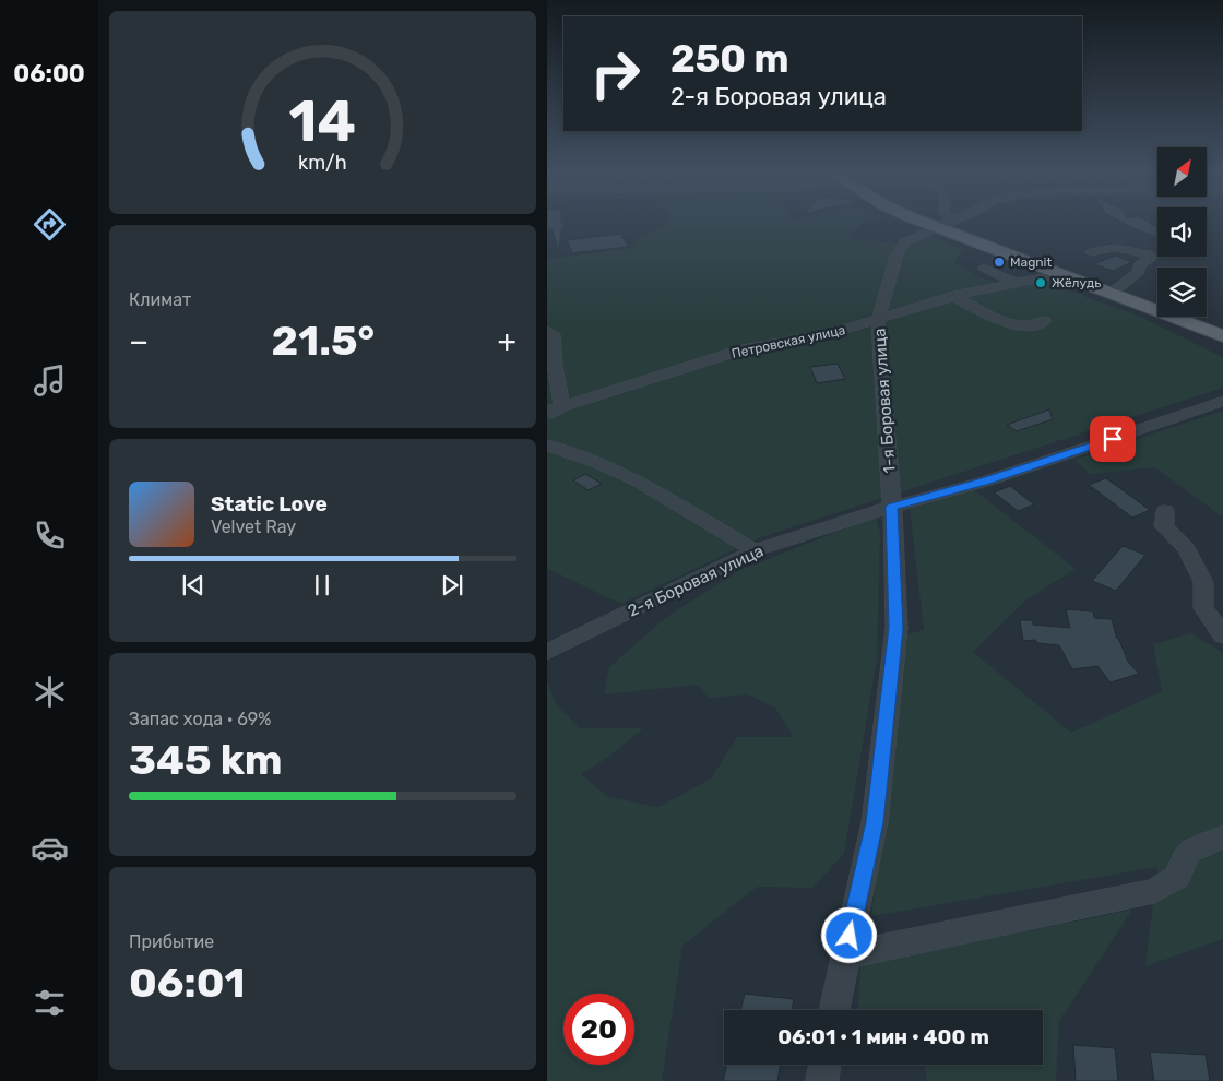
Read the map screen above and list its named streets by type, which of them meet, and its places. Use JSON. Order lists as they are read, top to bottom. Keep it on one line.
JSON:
{"streets":{"street":["Петровская улица","1-я Боровая улица","2-я Боровая улица"]},"crossings":[["Петровская улица","1-я Боровая улица"],["1-я Боровая улица","2-я Боровая улица"]],"places":["Magnit","Жёлудь"],"north":"top right","page":{"tabs":"06:00","turn":["250 m","2-я Боровая улица"],"tile":["Климат",["Запас хода · 69%","345 km"],["Прибытие","06:01"]],"heat":["−","21.5°","+"],"song":["Static Love","Velvet Ray"],"limit":"20","trip":"06:01 · 1 мин · 400 m","gauge":["14","km/h"]}}
